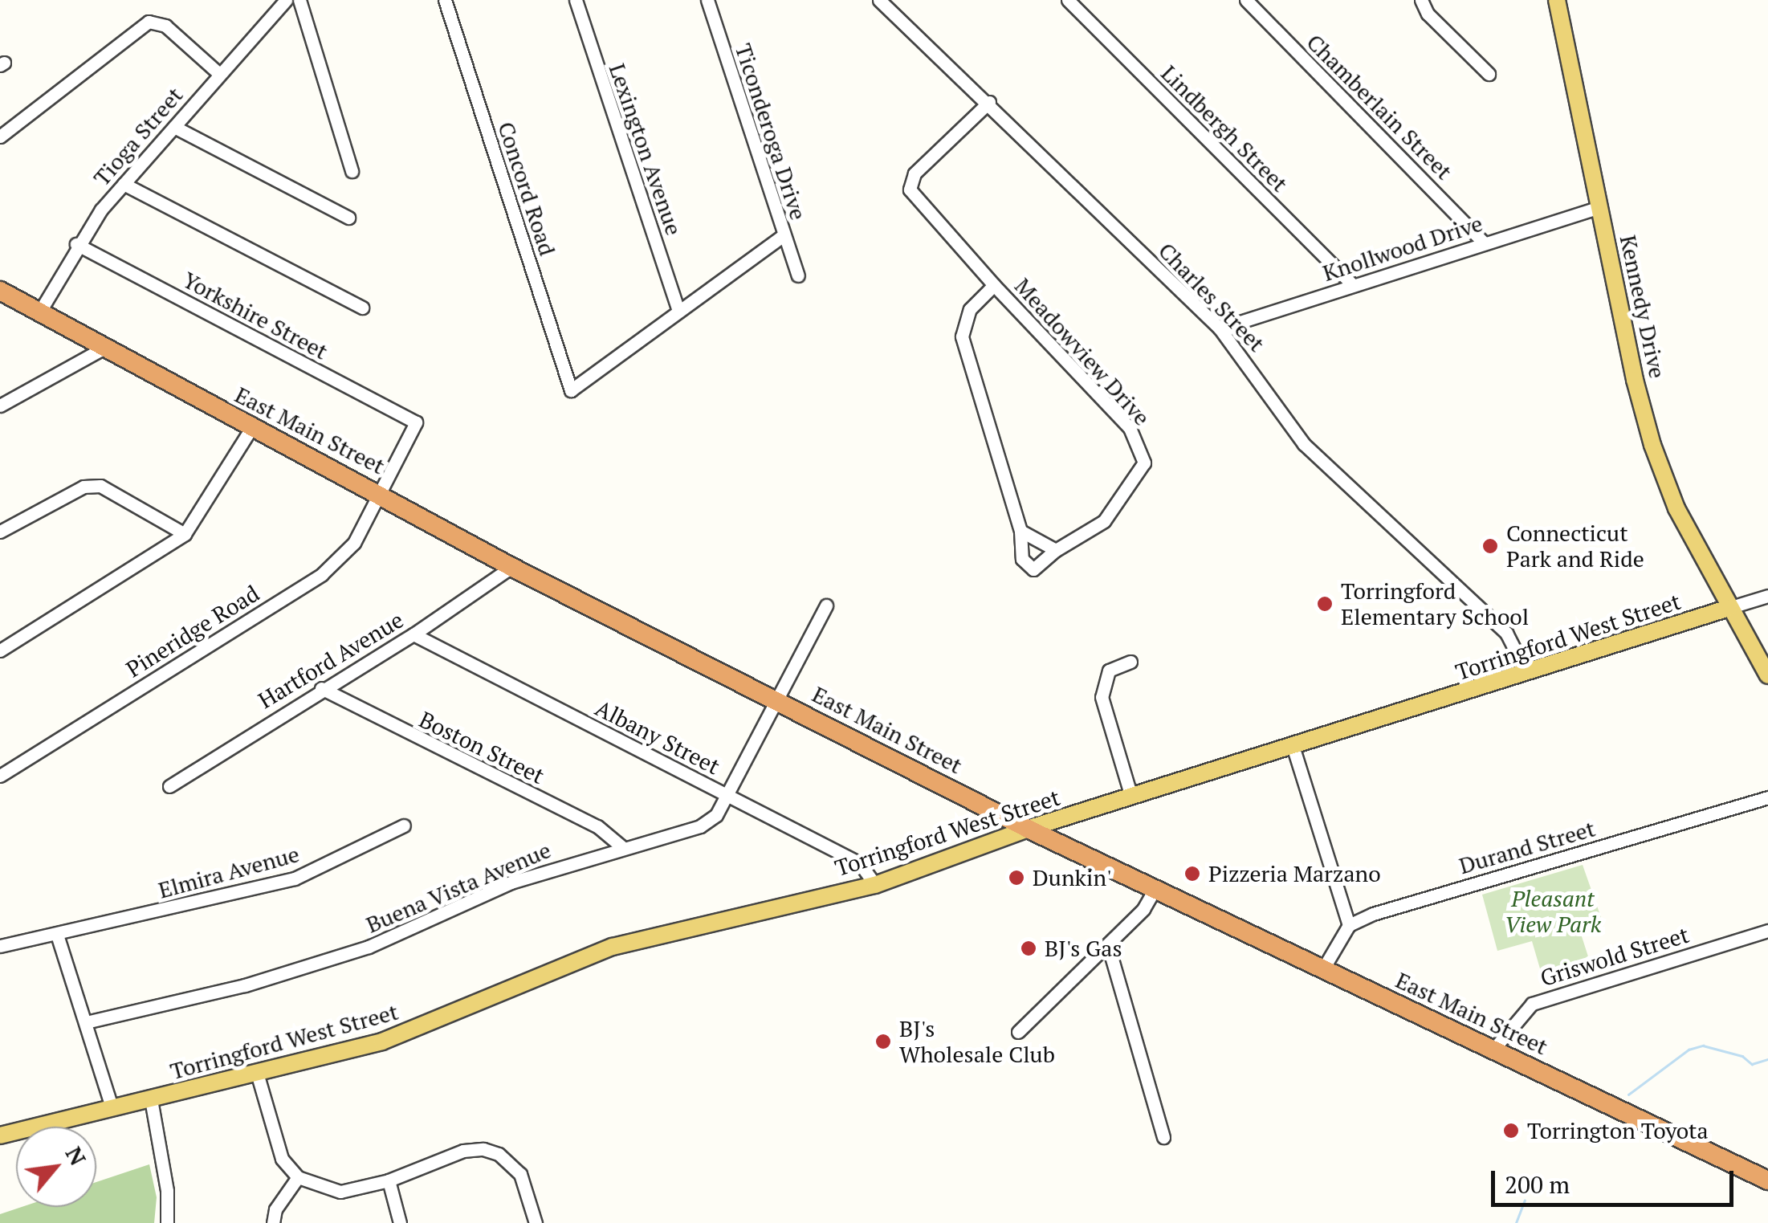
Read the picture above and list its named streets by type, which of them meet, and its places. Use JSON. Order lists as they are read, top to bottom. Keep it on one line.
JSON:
{"streets":{"highway":["East Main Street"],"main road":["Kennedy Drive","Torringford West Street"],"street":["Chamberlain Street","Lindbergh Street","Ticonderoga Drive","Tioga Street","Lexington Avenue","Concord Road","Knollwood Drive","Charles Street","Yorkshire Street","Meadowview Drive","Pineridge Road","Hartford Avenue","Albany Street","Boston Street","Durand Street","Elmira Avenue","Buena Vista Avenue","Griswold Street"]},"crossings":[["Chamberlain Street","Knollwood Drive"],["Lindbergh Street","Knollwood Drive"],["Tioga Street","Yorkshire Street"],["Tioga Street","East Main Street"],["Lexington Avenue","Concord Road"],["Knollwood Drive","Charles Street"],["Knollwood Drive","Kennedy Drive"],["Charles Street","Meadowview Drive"],["Charles Street","Torringford West Street"],["Kennedy Drive","Torringford West Street"],["Yorkshire Street","Pineridge Road"],["East Main Street","Pineridge Road"],["East Main Street","Torringford West Street"],["East Main Street","Hartford Avenue"],["East Main Street","Buena Vista Avenue"],["East Main Street","Griswold Street"],["Torringford West Street","Albany Street"],["Hartford Avenue","Albany Street"],["Hartford Avenue","Boston Street"],["Albany Street","Buena Vista Avenue"],["Boston Street","Buena Vista Avenue"]],"parks":["Pleasant View Park"],"places":["Connecticut Park and Ride","Torringford Elementary School","Pizzeria Marzano","Dunkin'","BJ's Gas","BJ's Wholesale Club","Torrington Toyota"],"scale_bar":"200 m","north":"top right"}
